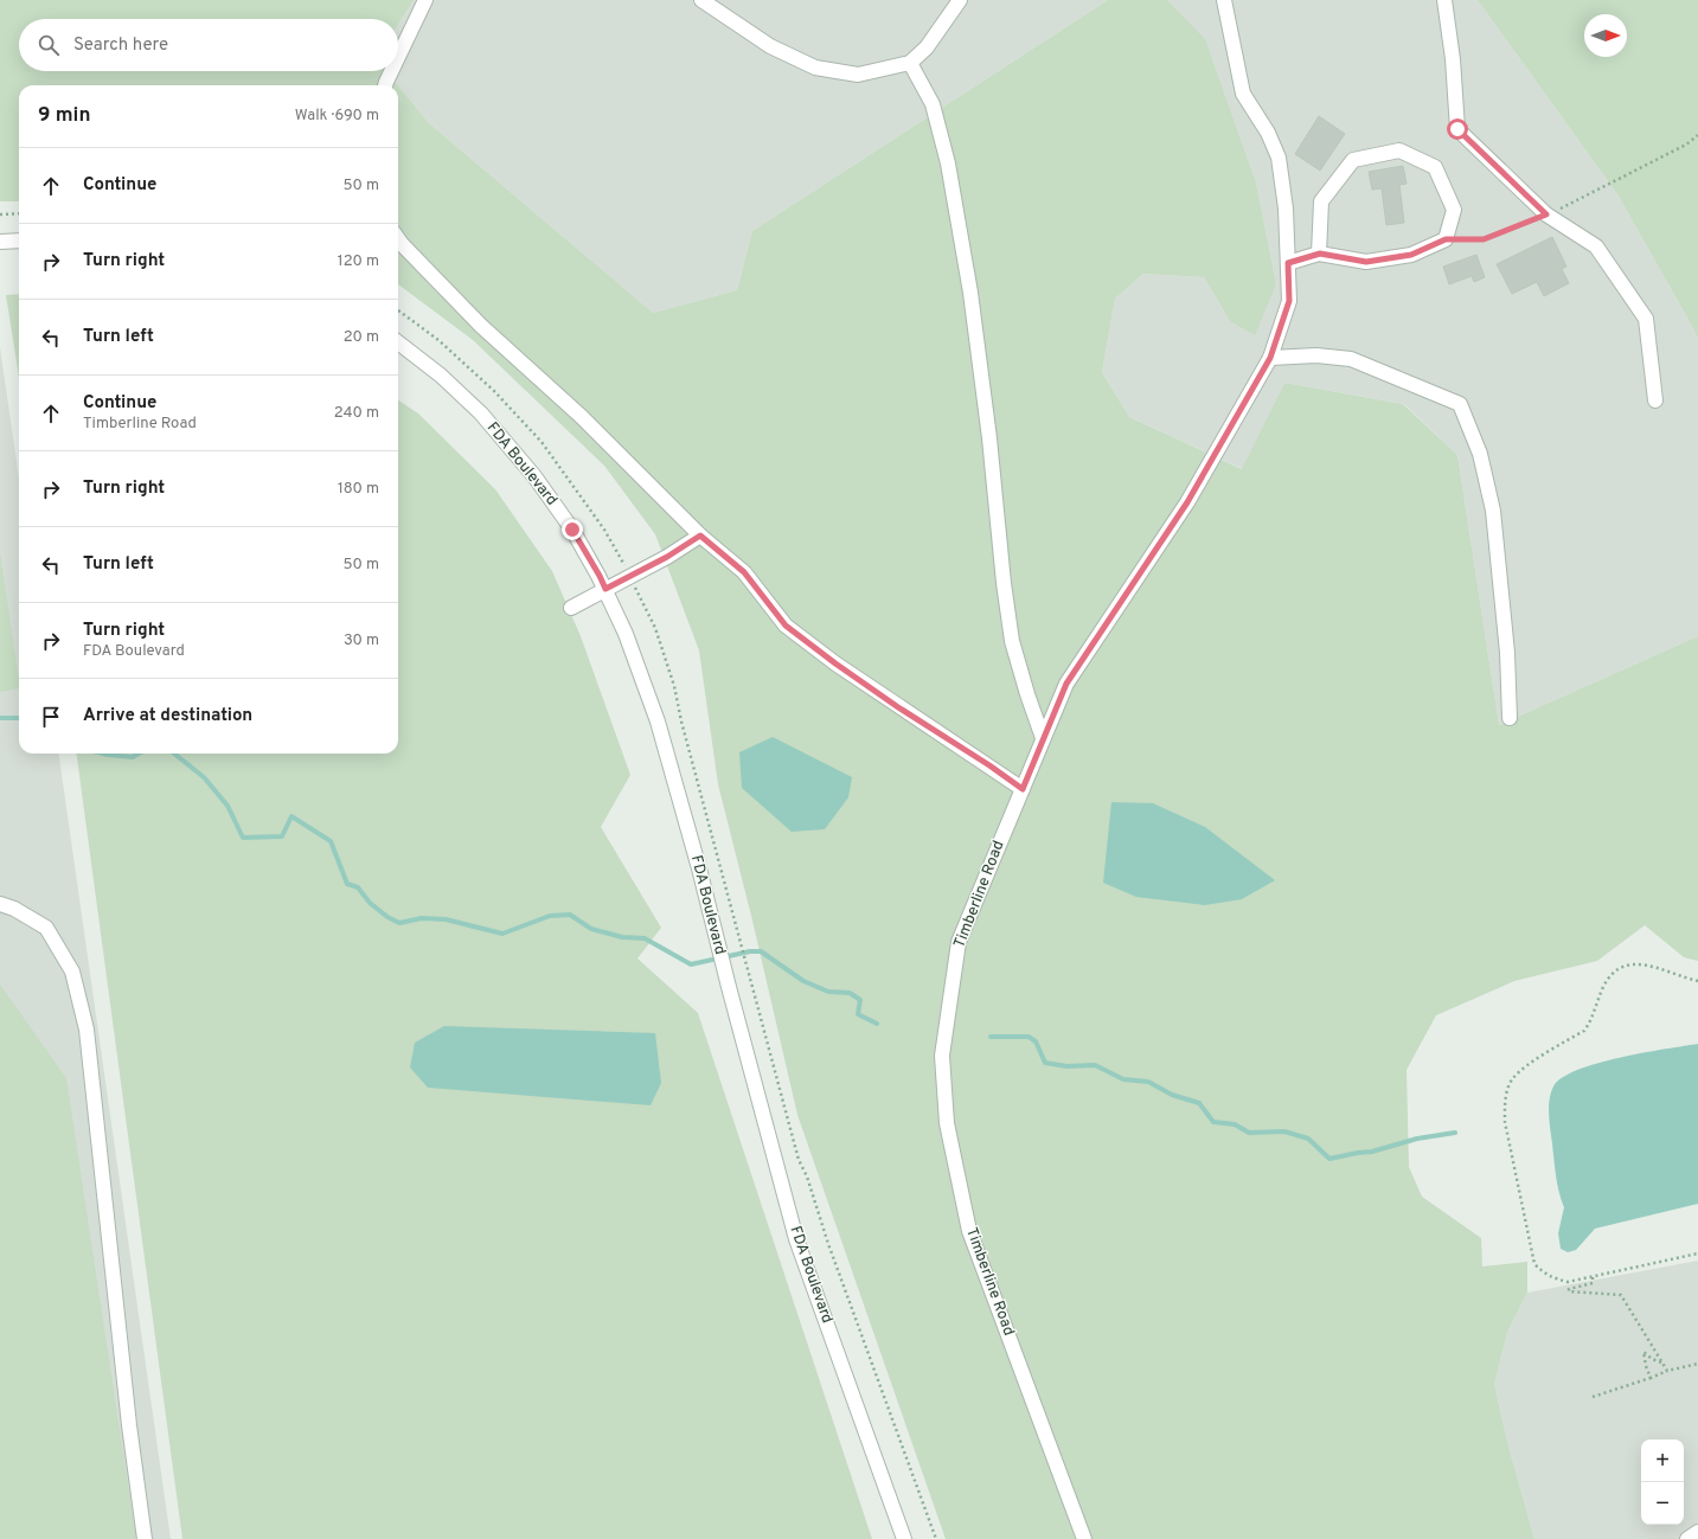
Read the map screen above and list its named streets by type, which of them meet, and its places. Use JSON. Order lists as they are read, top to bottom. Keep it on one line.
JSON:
{"streets":{"street":["FDA Boulevard","Timberline Road"]},"north":"right","page":{"search":"Search here","heading":["9 min","Walk · 690 m"],"list":[["Continue","50 m"],["Turn right","120 m"],["Turn left","20 m"],["Continue","Timberline Road","240 m"],["Turn right","180 m"],["Turn left","50 m"],["Turn right","FDA Boulevard","30 m"],"Arrive at destination"],"map_buttons":["+","−"]}}
